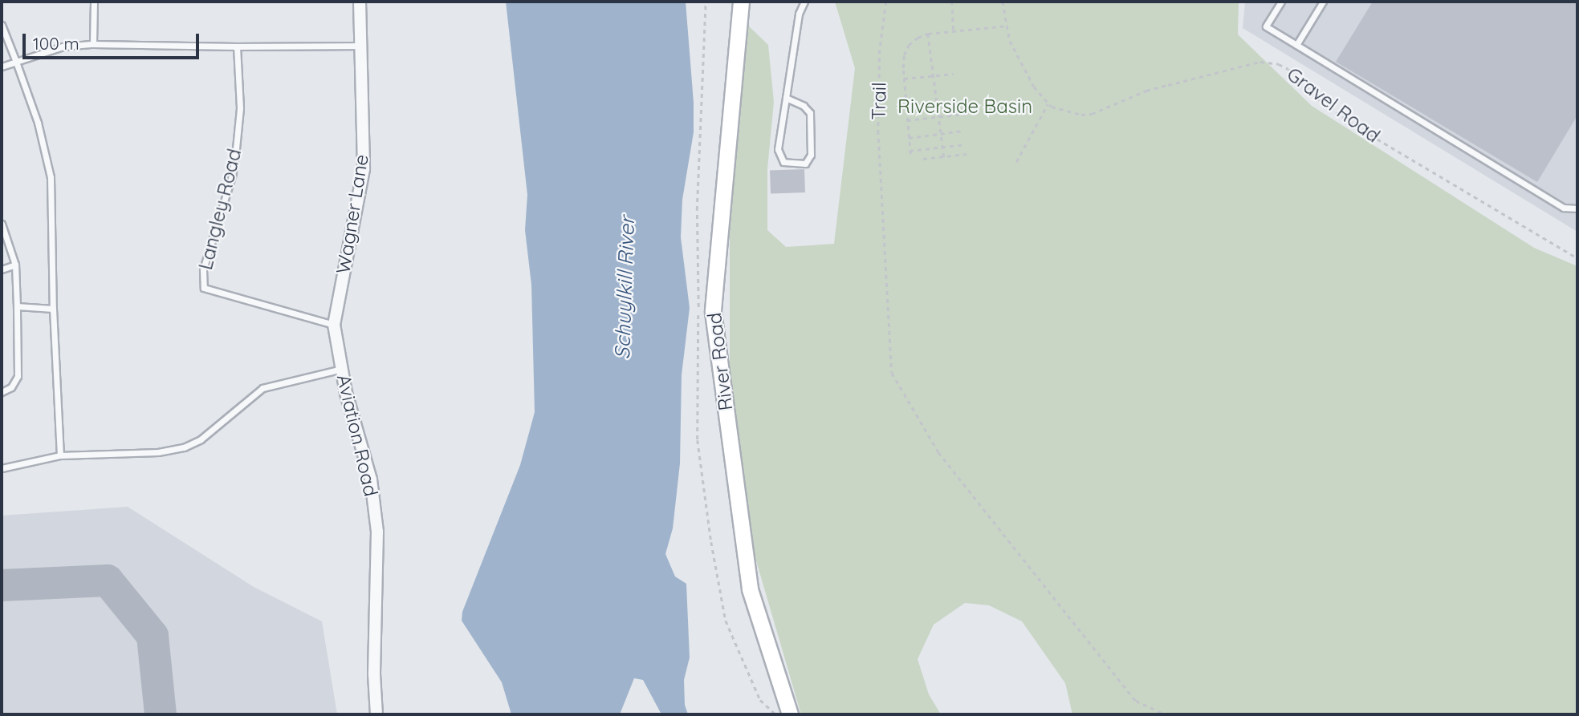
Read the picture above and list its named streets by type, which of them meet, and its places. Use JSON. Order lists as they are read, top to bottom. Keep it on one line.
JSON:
{"streets":{"street":["Wagner Lane","River Road","Aviation Road"],"lane":["Langley Road"],"path":["Trail","Gravel Road"]},"crossings":[["Langley Road","Wagner Lane"],["Langley Road","Aviation Road"],["Wagner Lane","Aviation Road"]],"water":["Schuylkill River"],"parks":["Riverside Basin"],"scale_bar":"100 m"}
